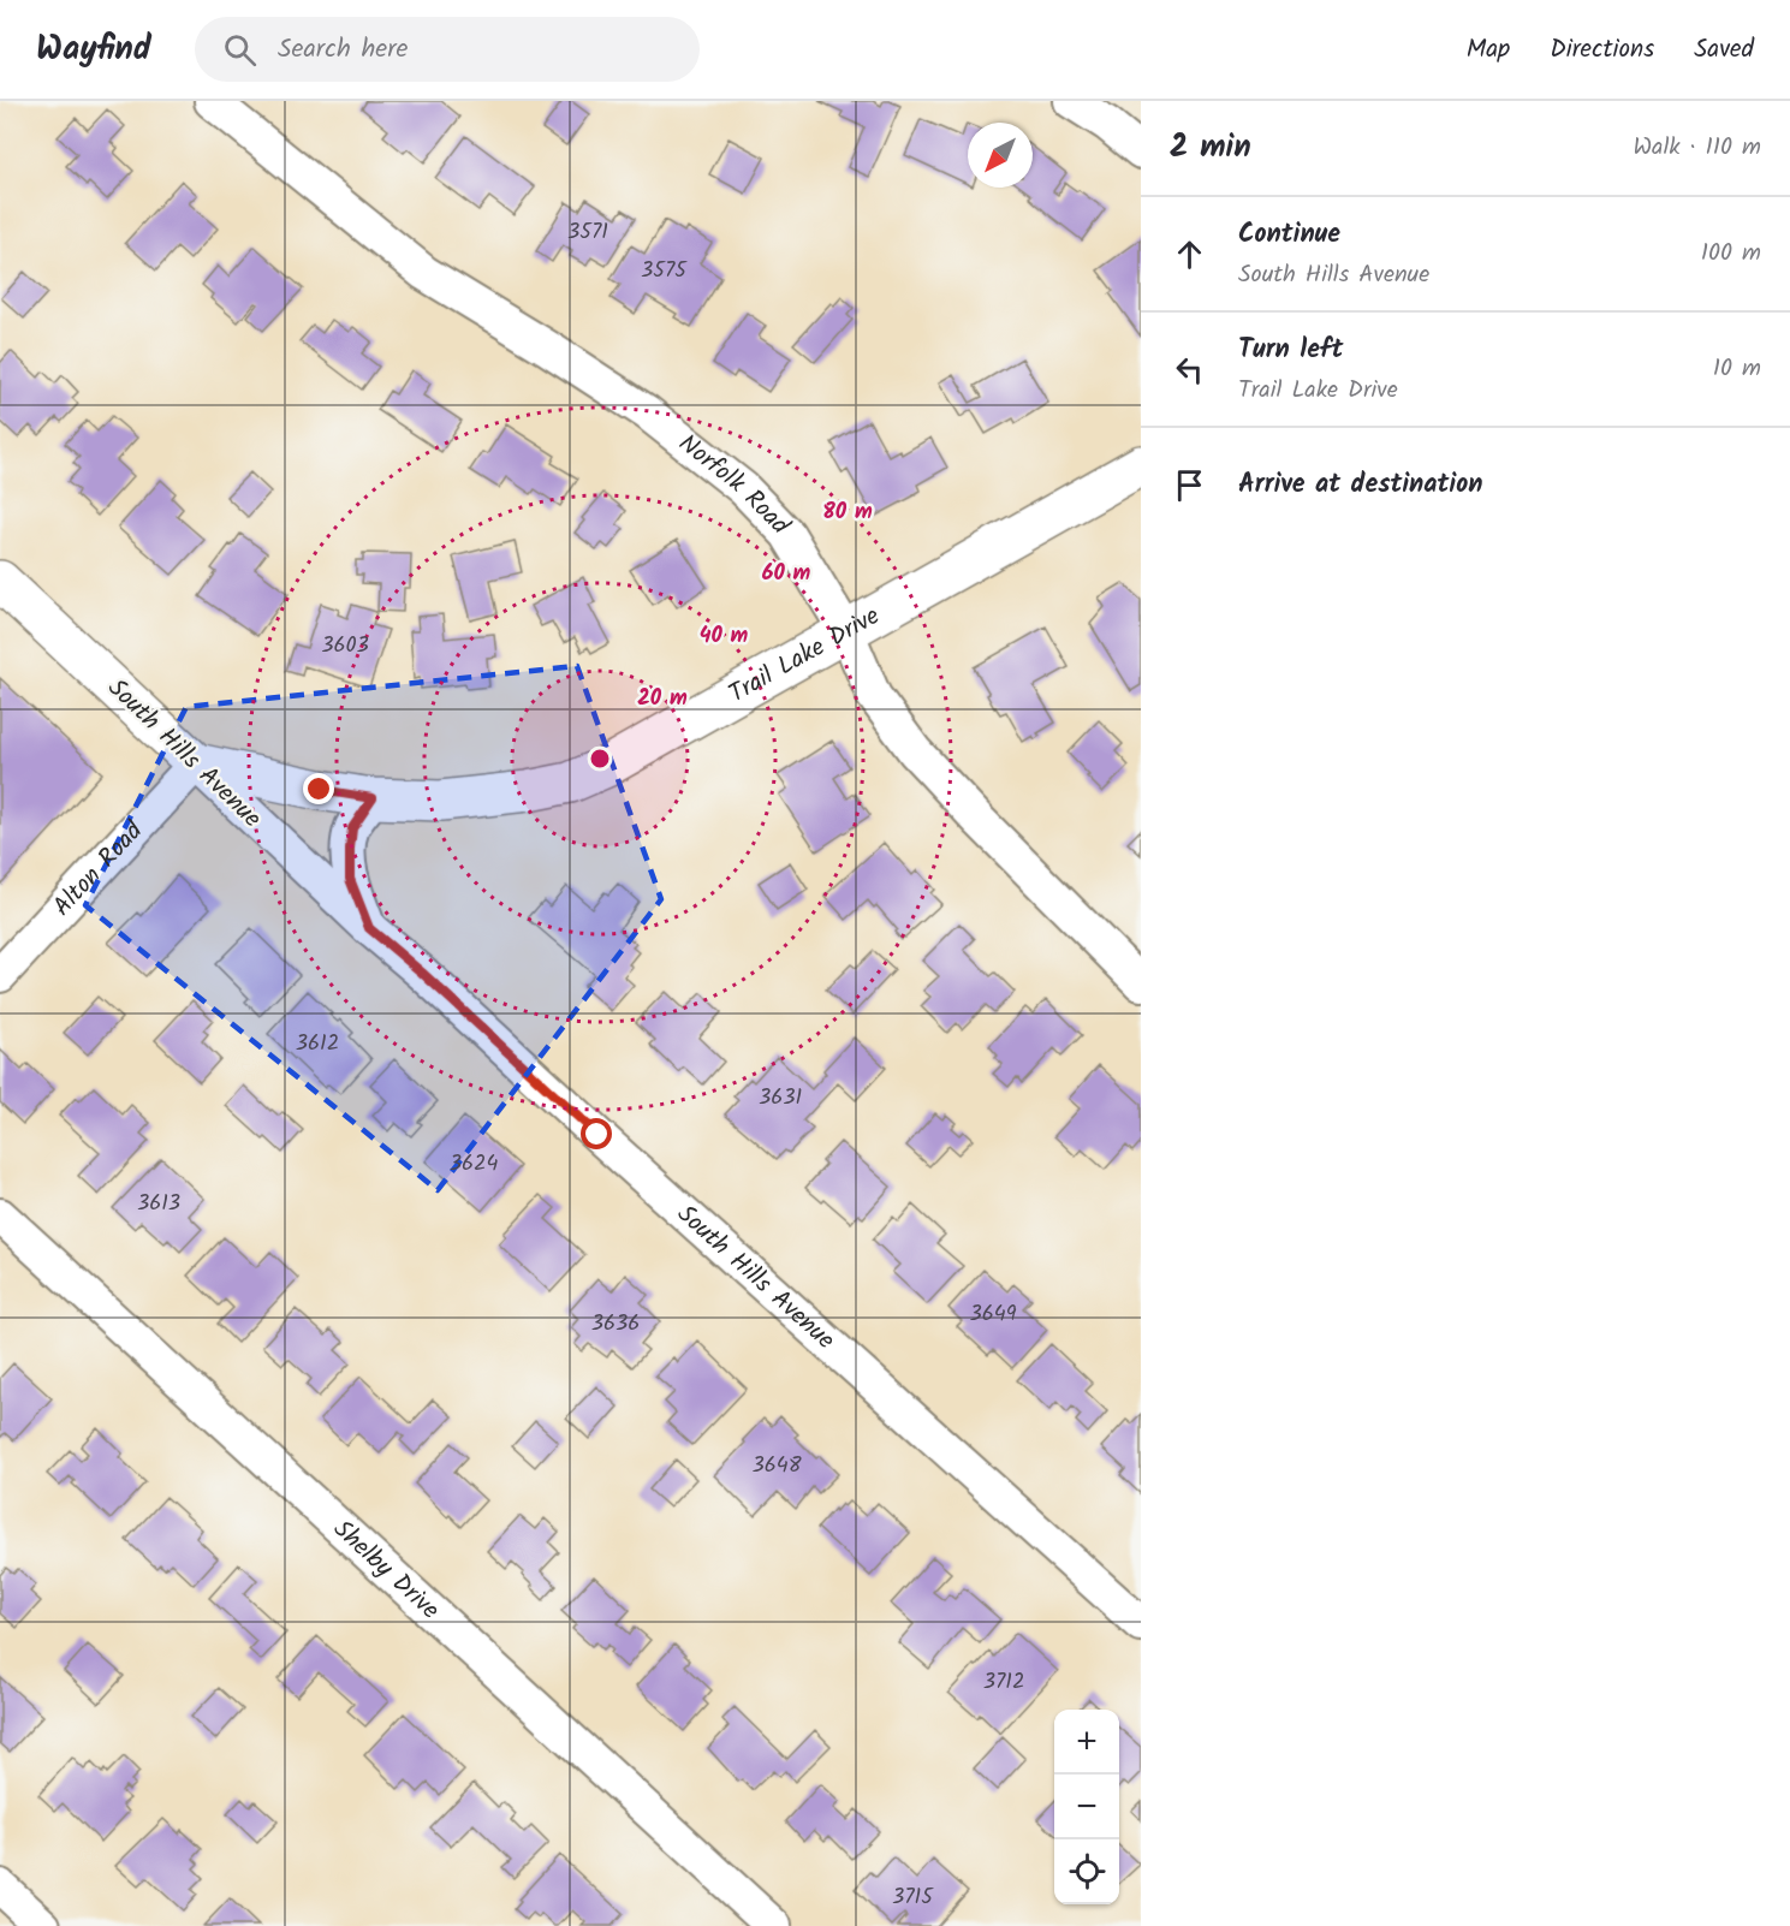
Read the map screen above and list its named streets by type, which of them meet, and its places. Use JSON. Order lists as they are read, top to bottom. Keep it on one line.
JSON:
{"streets":{"street":["Norfolk Road","Trail Lake Drive","South Hills Avenue","Alton Road","Shelby Drive"]},"crossings":[["Norfolk Road","Trail Lake Drive"],["Trail Lake Drive","South Hills Avenue"],["Trail Lake Drive","Alton Road"],["South Hills Avenue","Alton Road"]],"house_numbers":["3571","3575","3603","3612","3631","3624","3613","3649","3636","3648","3712","3715"],"north":"bottom left","page":{"header":"Wayfind","search":"Search here","nav":["Map","Directions","Saved"],"heading":["2 min","Walk · 110 m"],"list":[["Continue","South Hills Avenue","100 m"],["Turn left","Trail Lake Drive","10 m"],"Arrive at destination"],"map_buttons":["+","−"]},"rings":["80 m","60 m","40 m","20 m"]}
